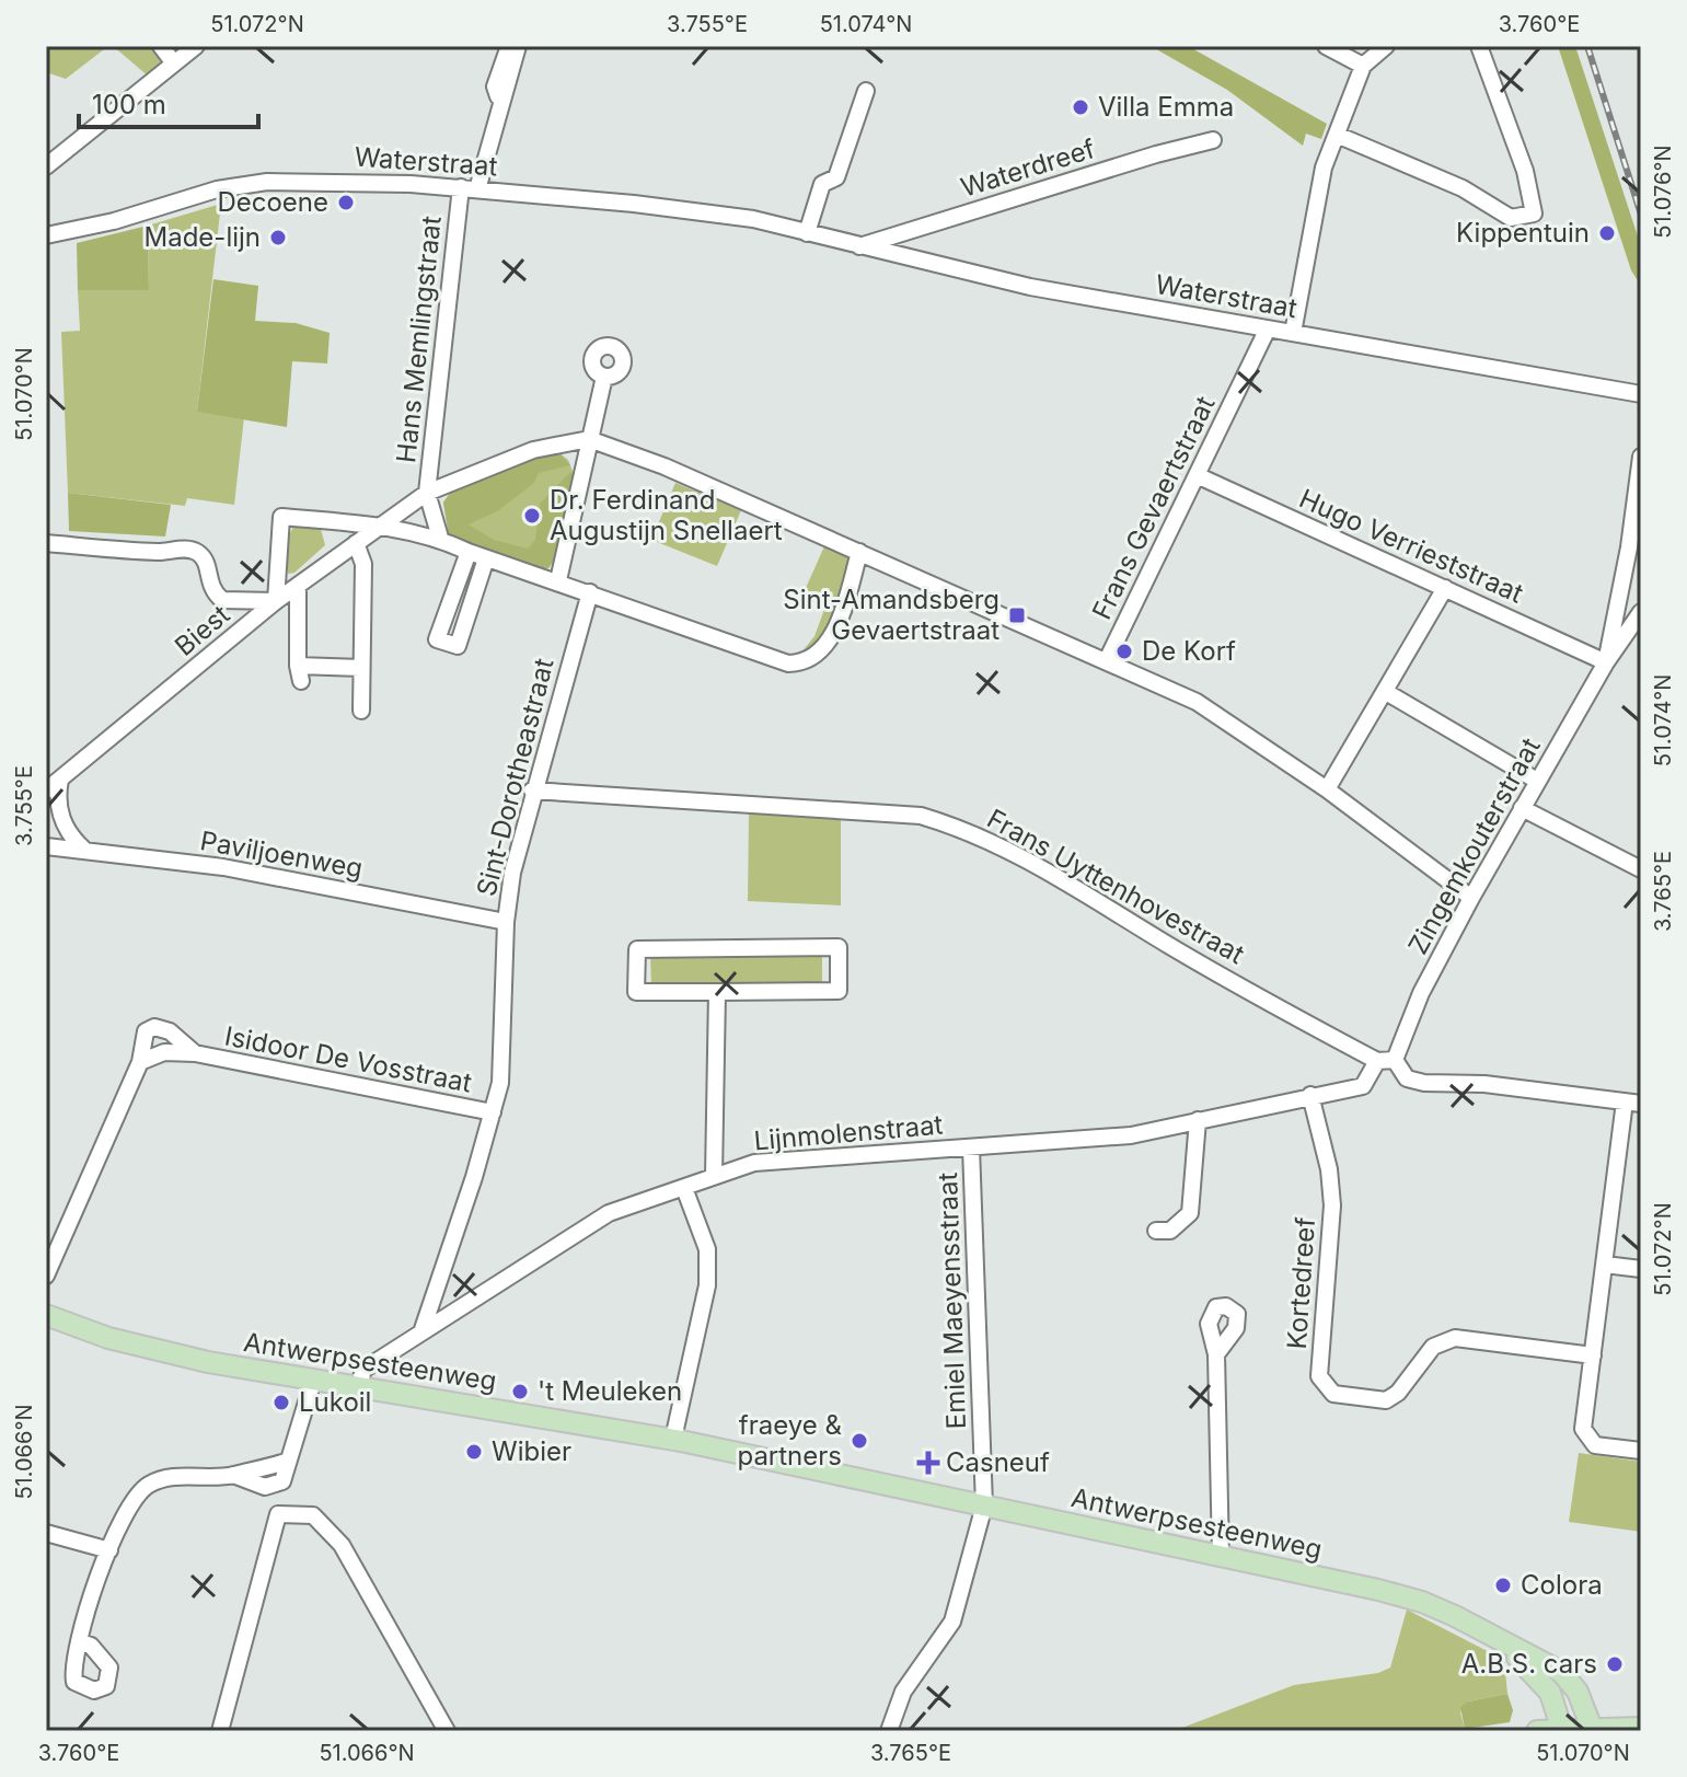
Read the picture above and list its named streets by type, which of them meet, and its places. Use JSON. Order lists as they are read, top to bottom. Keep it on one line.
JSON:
{"streets":{"main road":["Antwerpsesteenweg"],"street":["Waterstraat","Waterdreef","Hans Memlingstraat","Frans Gevaertstraat","Hugo Verrieststraat","Biest","Sint-Dorotheastraat","Zingemkouterstraat","Paviljoenweg","Frans Uyttenhovestraat","Isidoor De Vosstraat","Lijnmolenstraat","Kortedreef","Emiel Maeyensstraat"]},"crossings":[["Waterstraat","Waterdreef"],["Waterstraat","Hans Memlingstraat"],["Waterstraat","Frans Gevaertstraat"],["Hans Memlingstraat","Biest"],["Frans Gevaertstraat","Hugo Verrieststraat"],["Hugo Verrieststraat","Zingemkouterstraat"],["Sint-Dorotheastraat","Paviljoenweg"],["Sint-Dorotheastraat","Frans Uyttenhovestraat"],["Sint-Dorotheastraat","Isidoor De Vosstraat"],["Sint-Dorotheastraat","Lijnmolenstraat"],["Frans Uyttenhovestraat","Lijnmolenstraat"],["Lijnmolenstraat","Kortedreef"],["Lijnmolenstraat","Emiel Maeyensstraat"],["Lijnmolenstraat","Antwerpsesteenweg"],["Emiel Maeyensstraat","Antwerpsesteenweg"]],"places":{"other":["Villa Emma","Decoene","Kippentuin","Made-lijn","Dr. Ferdinand Augustijn Snellaert","De Korf","'t Meuleken","Lukoil","fraeye & partners","Wibier","Colora","A.B.S. cars"],"transit":["Sint-Amandsberg Gevaertstraat"],"health":["Casneuf"]},"scale_bar":"100 m","coordinates":["51.072°N","3.755°E","51.074°N","3.760°E","51.076°N","51.070°N","3.765°E","51.066°N"]}
